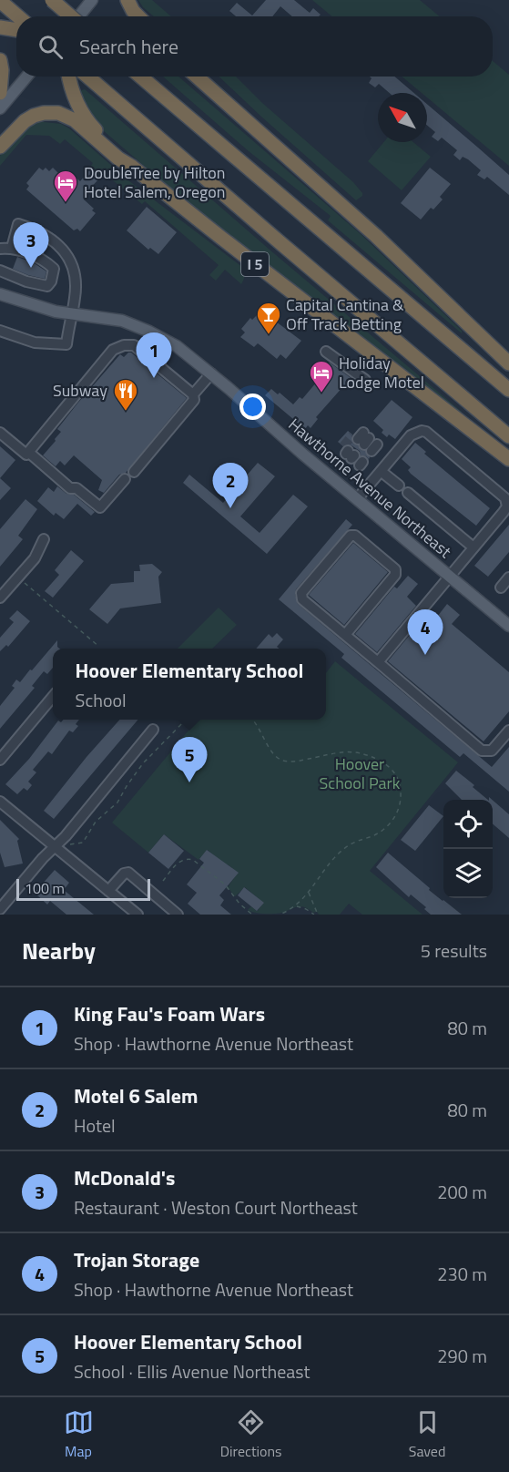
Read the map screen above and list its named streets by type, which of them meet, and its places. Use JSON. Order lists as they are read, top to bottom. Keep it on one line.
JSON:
{"streets":{"highway":["I 5"],"main road":["Hawthorne Avenue Northeast"]},"parks":["Hoover School Park"],"places":{"hotel":["DoubleTree by Hilton Hotel Salem, Oregon","Holiday Lodge Motel"],"bar":["Capital Cantina & Off Track Betting"],"restaurant":["Subway"]},"scale_bar":"100 m","north":"top left","page":{"search":"Search here","pins":["3","1","2","4","5"],"popup":["Hoover Elementary School","School"],"scale":"100 m","heading":["Nearby","5 results"],"list":[{"mark":"1","name":"King Fau's Foam Wars","note":"Shop · Hawthorne Avenue Northeast","value":"80 m"},{"mark":"2","name":"Motel 6 Salem","note":"Hotel","value":"80 m"},{"mark":"3","name":"McDonald's","note":"Restaurant · Weston Court Northeast","value":"200 m"},{"mark":"4","name":"Trojan Storage","note":"Shop · Hawthorne Avenue Northeast","value":"230 m"},{"mark":"5","name":"Hoover Elementary School","note":"School · Ellis Avenue Northeast","value":"290 m"}],"nav":["Map","Directions","Saved"]}}
